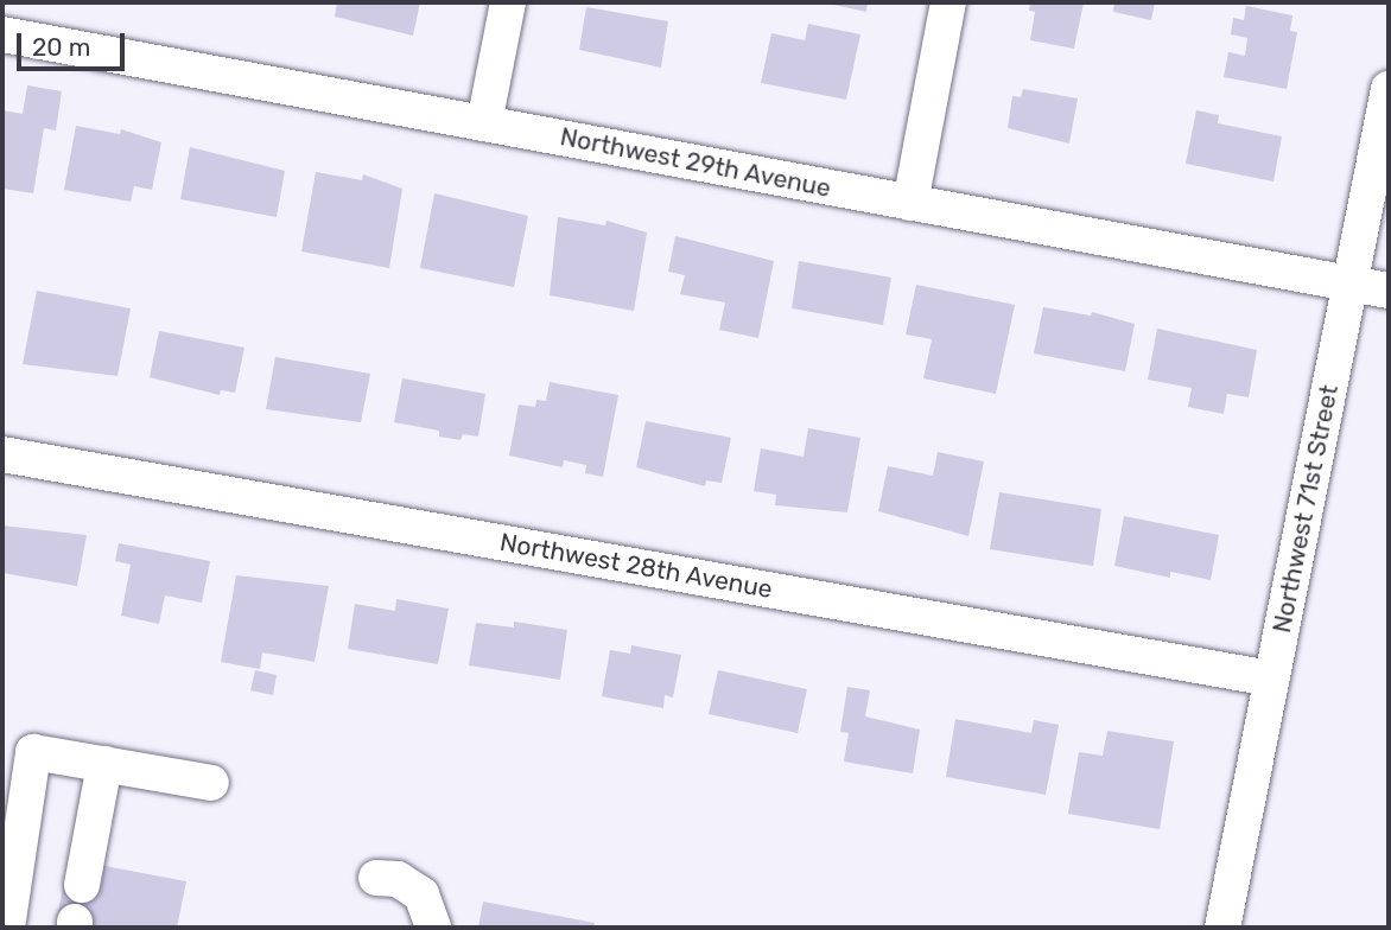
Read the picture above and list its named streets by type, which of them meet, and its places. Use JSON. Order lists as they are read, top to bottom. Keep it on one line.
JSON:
{"streets":{"street":["Northwest 29th Avenue","Northwest 71st Street","Northwest 28th Avenue"]},"crossings":[["Northwest 29th Avenue","Northwest 71st Street"],["Northwest 71st Street","Northwest 28th Avenue"]],"scale_bar":"20 m"}
